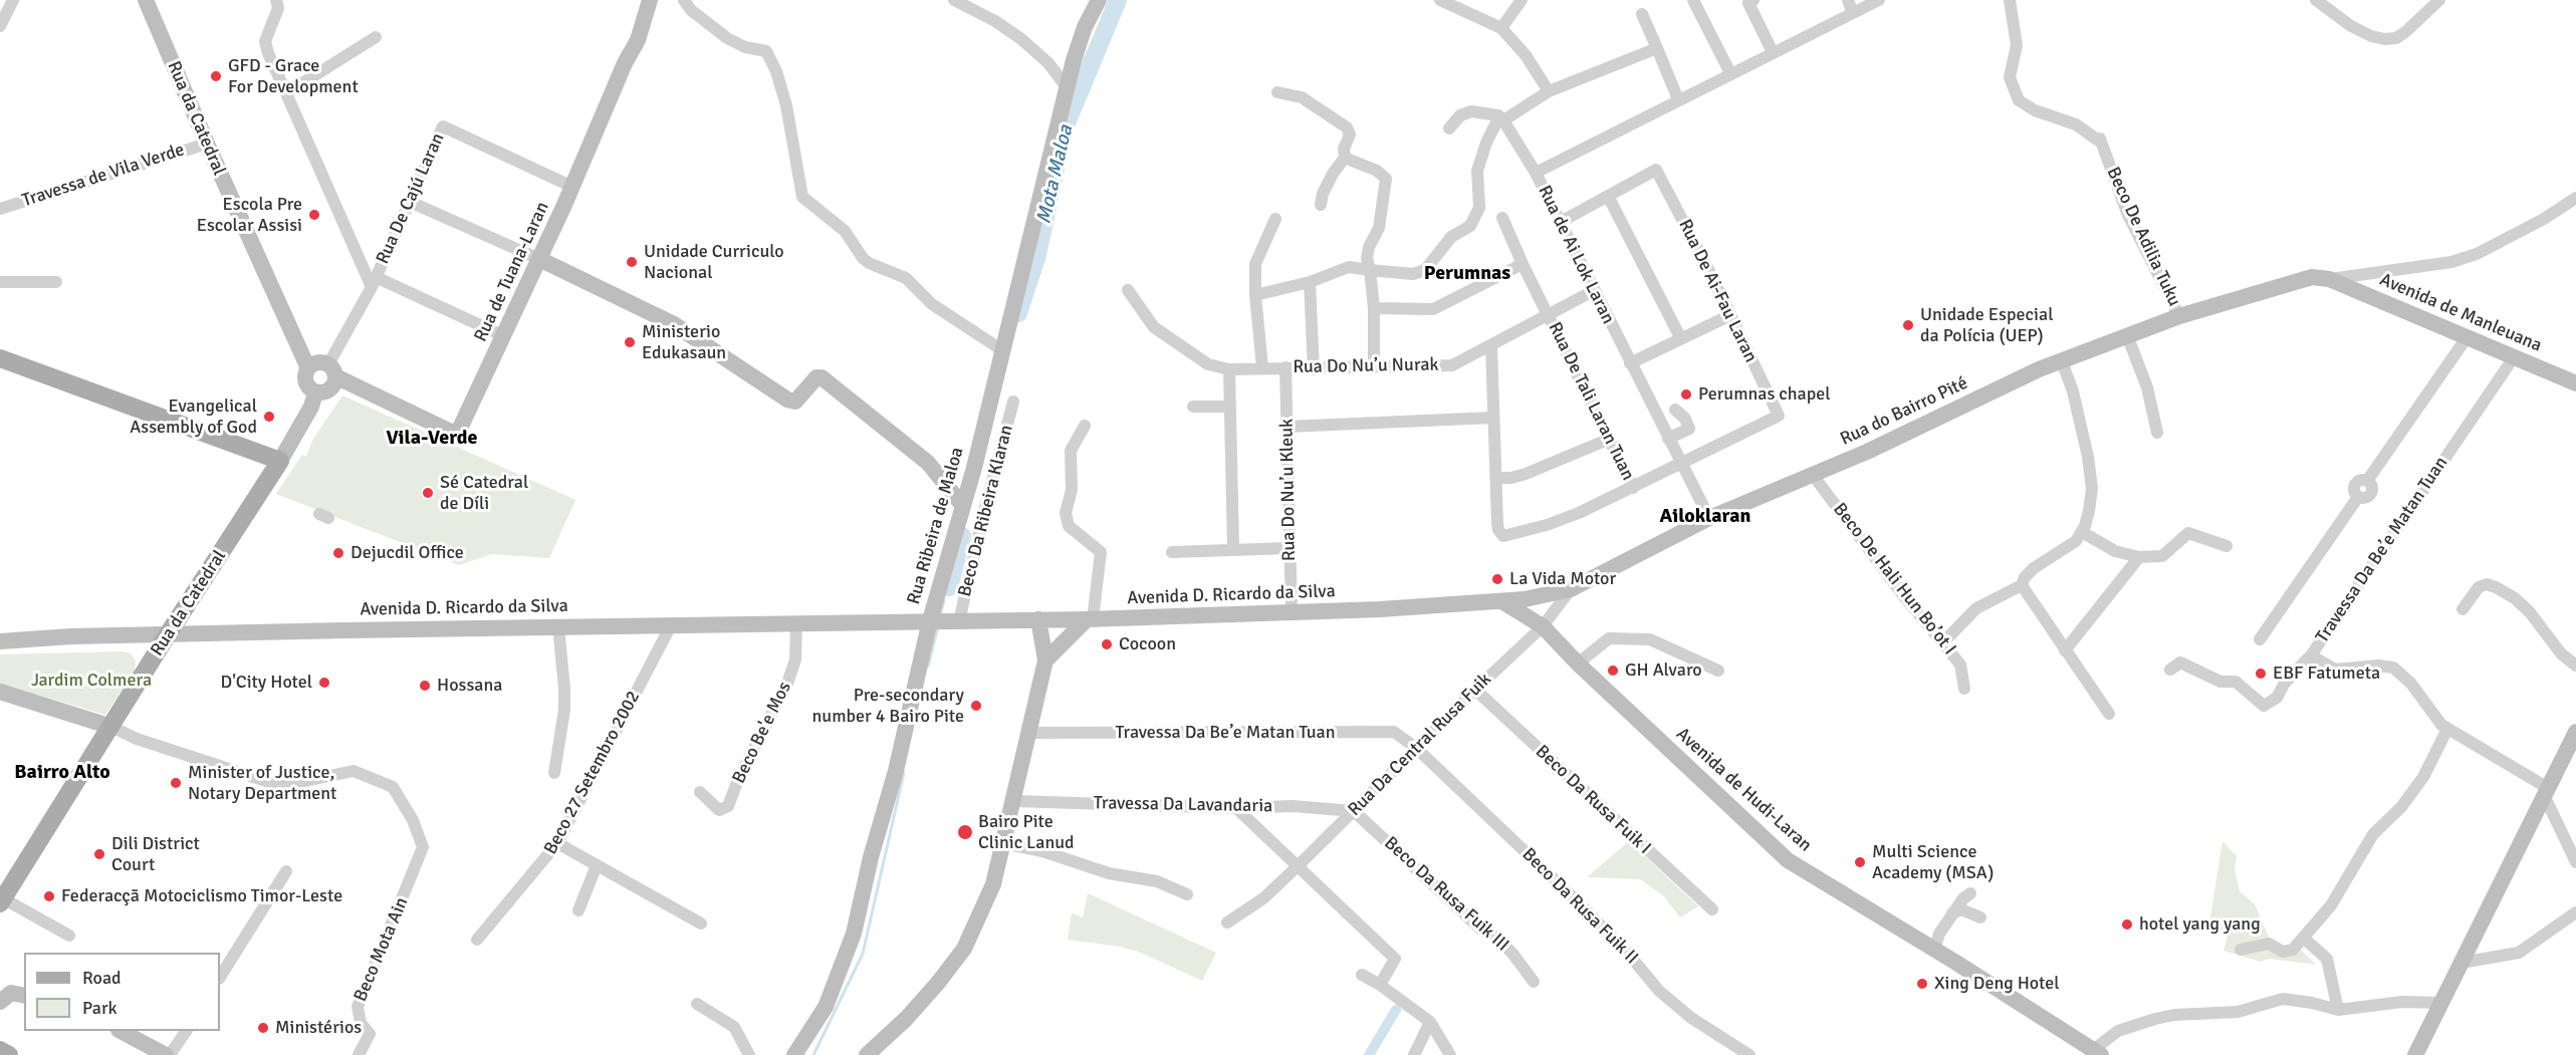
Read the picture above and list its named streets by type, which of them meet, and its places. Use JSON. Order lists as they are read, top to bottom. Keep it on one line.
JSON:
{"streets":{"main road":["Rua da Catedral","Rua de Tuana-Laran","Avenida de Manleuana","Rua do Bairro Pité","Rua Ribeira de Maloa","Avenida D. Ricardo da Silva","Avenida de Hudi-Laran"],"street":["Travessa de Vila Verde","Rua De Cajú Laran","Beco De Adilia Tuku","Rua de Ai Lok Laran","Rua De Ai-Fau Laran","Rua Do Nu’u Nurak","Rua De Tali Laran Tuan","Rua Do Nu’u Kleuk","Beco Da Ribeira Klaran","Travessa Da Be’e Matan Tuan","Beco De Hali Hun Bo’ot I","Beco Be'e Mos","Rua Da Central Rusa Fuik","Beco 27 Setembro 2002","Beco Da Rusa Fuik I","Travessa Da Lavandaria","Beco Da Rusa Fuik III","Beco Da Rusa Fuik II","Beco Mota Ain"]},"crossings":[["Rua da Catedral","Travessa de Vila Verde"],["Rua da Catedral","Rua De Cajú Laran"],["Rua da Catedral","Rua de Tuana-Laran"],["Rua da Catedral","Avenida D. Ricardo da Silva"],["Rua da Catedral","Beco Mota Ain"],["Rua De Cajú Laran","Rua de Tuana-Laran"],["Beco De Adilia Tuku","Rua do Bairro Pité"],["Rua de Ai Lok Laran","Rua De Ai-Fau Laran"],["Rua de Ai Lok Laran","Rua Do Nu’u Nurak"],["Rua de Ai Lok Laran","Rua do Bairro Pité"],["Avenida de Manleuana","Rua do Bairro Pité"],["Avenida de Manleuana","Travessa Da Be’e Matan Tuan"],["Rua Do Nu’u Nurak","Rua De Tali Laran Tuan"],["Rua Do Nu’u Nurak","Rua Do Nu’u Kleuk"],["Rua do Bairro Pité","Beco De Hali Hun Bo’ot I"],["Rua do Bairro Pité","Avenida D. Ricardo da Silva"],["Rua do Bairro Pité","Rua Da Central Rusa Fuik"],["Rua do Bairro Pité","Avenida de Hudi-Laran"],["Rua Do Nu’u Kleuk","Avenida D. Ricardo da Silva"],["Beco Da Ribeira Klaran","Avenida D. Ricardo da Silva"],["Rua Ribeira de Maloa","Avenida D. Ricardo da Silva"],["Travessa Da Be’e Matan Tuan","Rua Da Central Rusa Fuik"],["Travessa Da Be’e Matan Tuan","Beco Da Rusa Fuik II"],["Avenida D. Ricardo da Silva","Beco Be'e Mos"],["Avenida D. Ricardo da Silva","Beco 27 Setembro 2002"],["Avenida D. Ricardo da Silva","Avenida de Hudi-Laran"],["Rua Da Central Rusa Fuik","Avenida de Hudi-Laran"],["Rua Da Central Rusa Fuik","Beco Da Rusa Fuik I"],["Rua Da Central Rusa Fuik","Travessa Da Lavandaria"],["Rua Da Central Rusa Fuik","Beco Da Rusa Fuik III"],["Rua Da Central Rusa Fuik","Beco Da Rusa Fuik II"],["Travessa Da Lavandaria","Beco Da Rusa Fuik III"]],"districts":["Perumnas","Vila-Verde","Ailoklaran","Bairro Alto"],"water":["Mota Maloa"],"parks":["Jardim Colmera"],"places":["GFD - Grace For Development","Escola Pre Escolar Assisi","Unidade Curriculo Nacional","Unidade Especial da Polícia (UEP)","Ministerio Edukasaun","Perumnas chapel","Evangelical Assembly of God","Sé Catedral de Díli","Dejucdil Office","La Vida Motor","Cocoon","GH Alvaro","EBF Fatumeta","D'City Hotel","Hossana","Pre-secondary number 4 Bairo Pite","Minister of Justice, Notary Department","Bairo Pite Clinic Lanud","Dili District Court","Multi Science Academy (MSA)","Federacçã Motociclismo Timor-Leste","hotel yang yang","Xing Deng Hotel","Ministérios"],"legend":["Road","Park"]}
